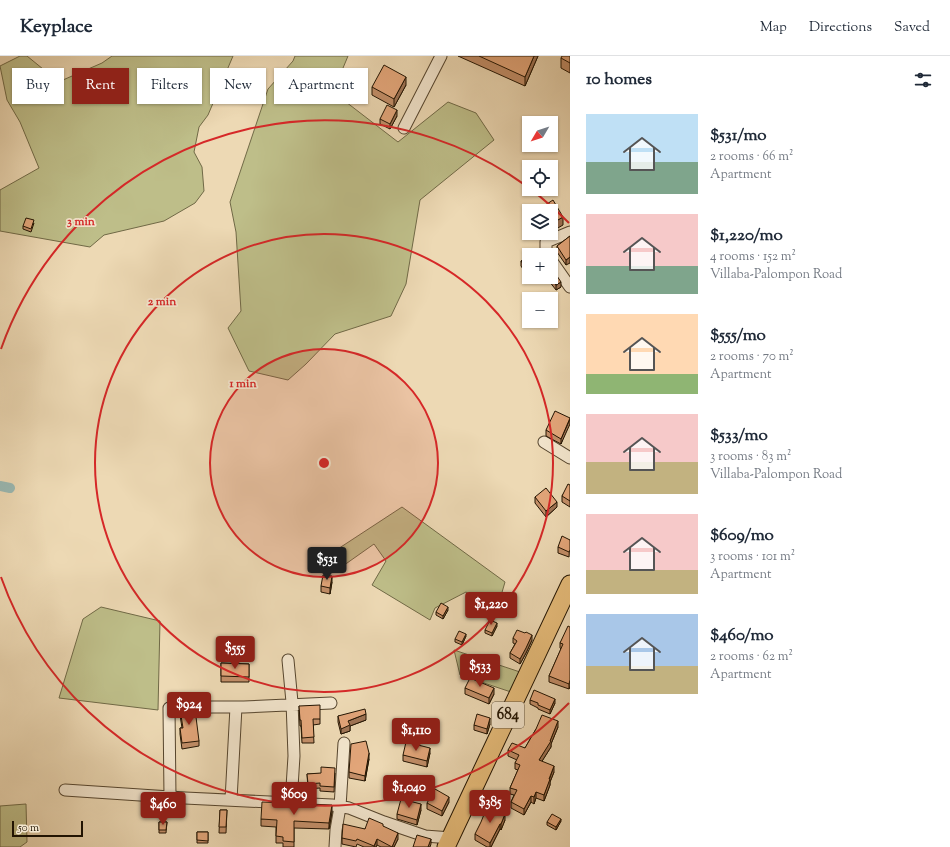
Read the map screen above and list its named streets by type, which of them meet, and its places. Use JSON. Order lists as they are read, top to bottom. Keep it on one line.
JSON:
{"streets":{"main road":["684"]},"scale_bar":"50 m","north":"bottom left","page":{"header":"Keyplace","nav":["Map","Directions","Saved"],"heading":"10 homes","chip":["Buy","Rent","Filters","New","Apartment"],"list":[{"name":"$531/mo","note":"2 rooms · 66 m² · Apartment"},{"name":"$1,220/mo","note":"4 rooms · 152 m² · Villaba-Palompon Road"},{"name":"$555/mo","note":"2 rooms · 70 m² · Apartment"},{"name":"$533/mo","note":"3 rooms · 83 m² · Villaba-Palompon Road"},{"name":"$609/mo","note":"3 rooms · 101 m² · Apartment"},{"name":"$460/mo","note":"2 rooms · 62 m² · Apartment"}],"map_buttons":["+","−"],"price":["$531","$1,220","$555","$533","$924","$1,110","$1,040","$609","$385","$460"],"scale":"50 m"},"rings":["3 min","2 min","1 min"]}
